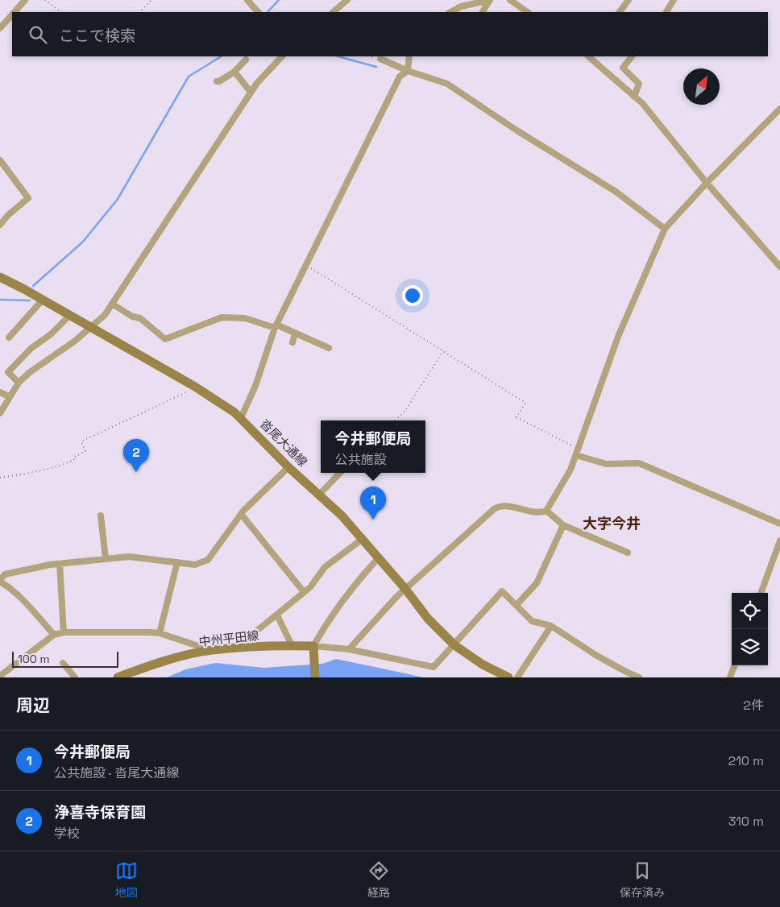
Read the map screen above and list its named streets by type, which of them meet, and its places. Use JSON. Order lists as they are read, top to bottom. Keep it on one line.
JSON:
{"streets":{"main road":["沓尾大通線","中州平田線"]},"districts":["大字今井"],"scale_bar":"100 m","north":"top right","page":{"search":"ここで検索","popup":["今井郵便局","公共施設"],"pins":["2","1"],"scale":"100 m","heading":["周辺","2件"],"list":[{"mark":"1","name":"今井郵便局","note":"公共施設 · 沓尾大通線","value":"210 m"},{"mark":"2","name":"浄喜寺保育園","note":"学校","value":"310 m"}],"nav":["地図","経路","保存済み"]}}
